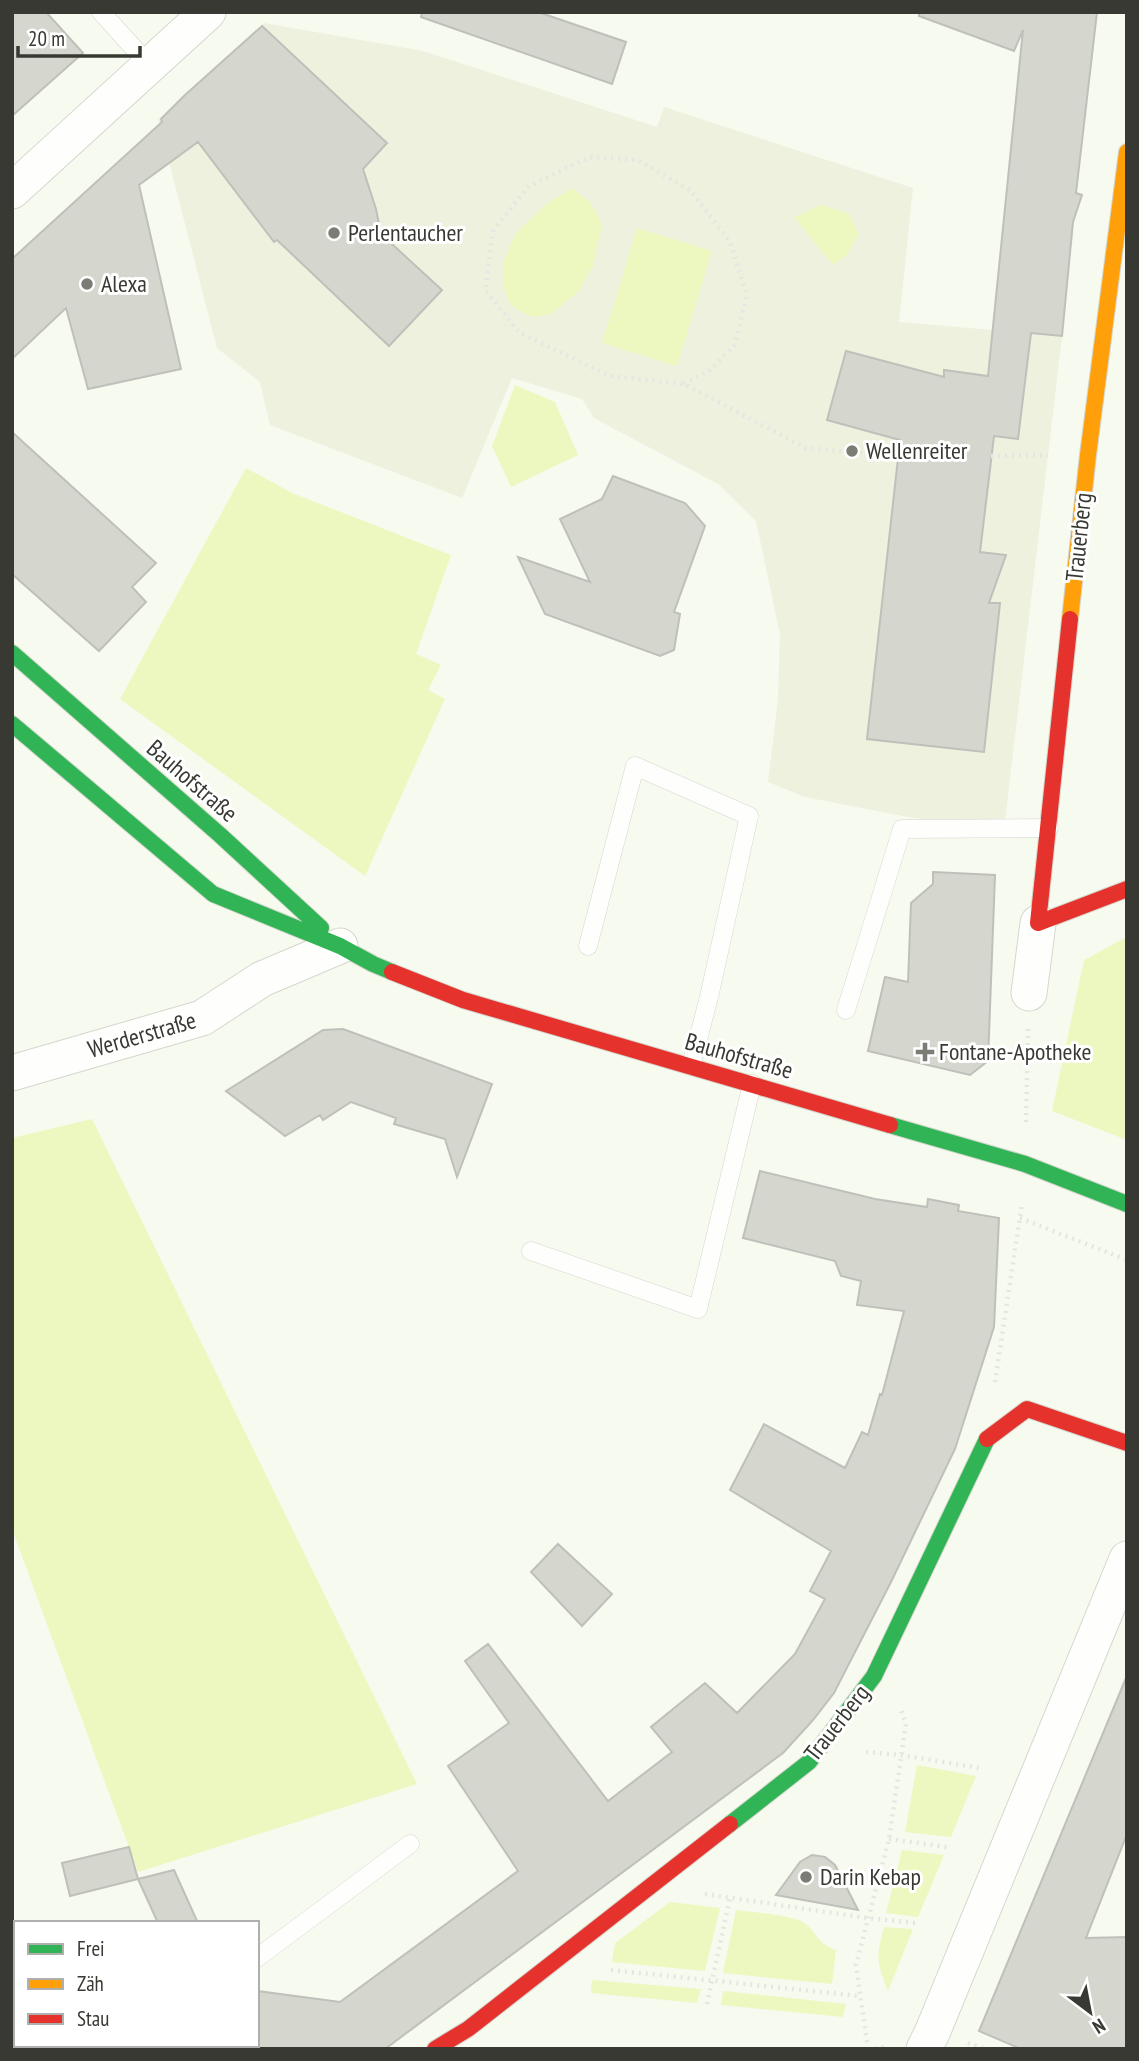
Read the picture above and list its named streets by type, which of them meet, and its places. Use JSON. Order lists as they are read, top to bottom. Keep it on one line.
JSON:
{"streets":{"street":["Trauerberg","Bauhofstraße","Werderstraße"]},"crossings":[["Bauhofstraße","Werderstraße"]],"places":{"other":["Perlentaucher","Alexa","Wellenreiter","Darin Kebap"],"health":["Fontane-Apotheke"]},"legend":["Frei","Zäh","Stau"],"scale_bar":"20 m","north":"bottom right"}
